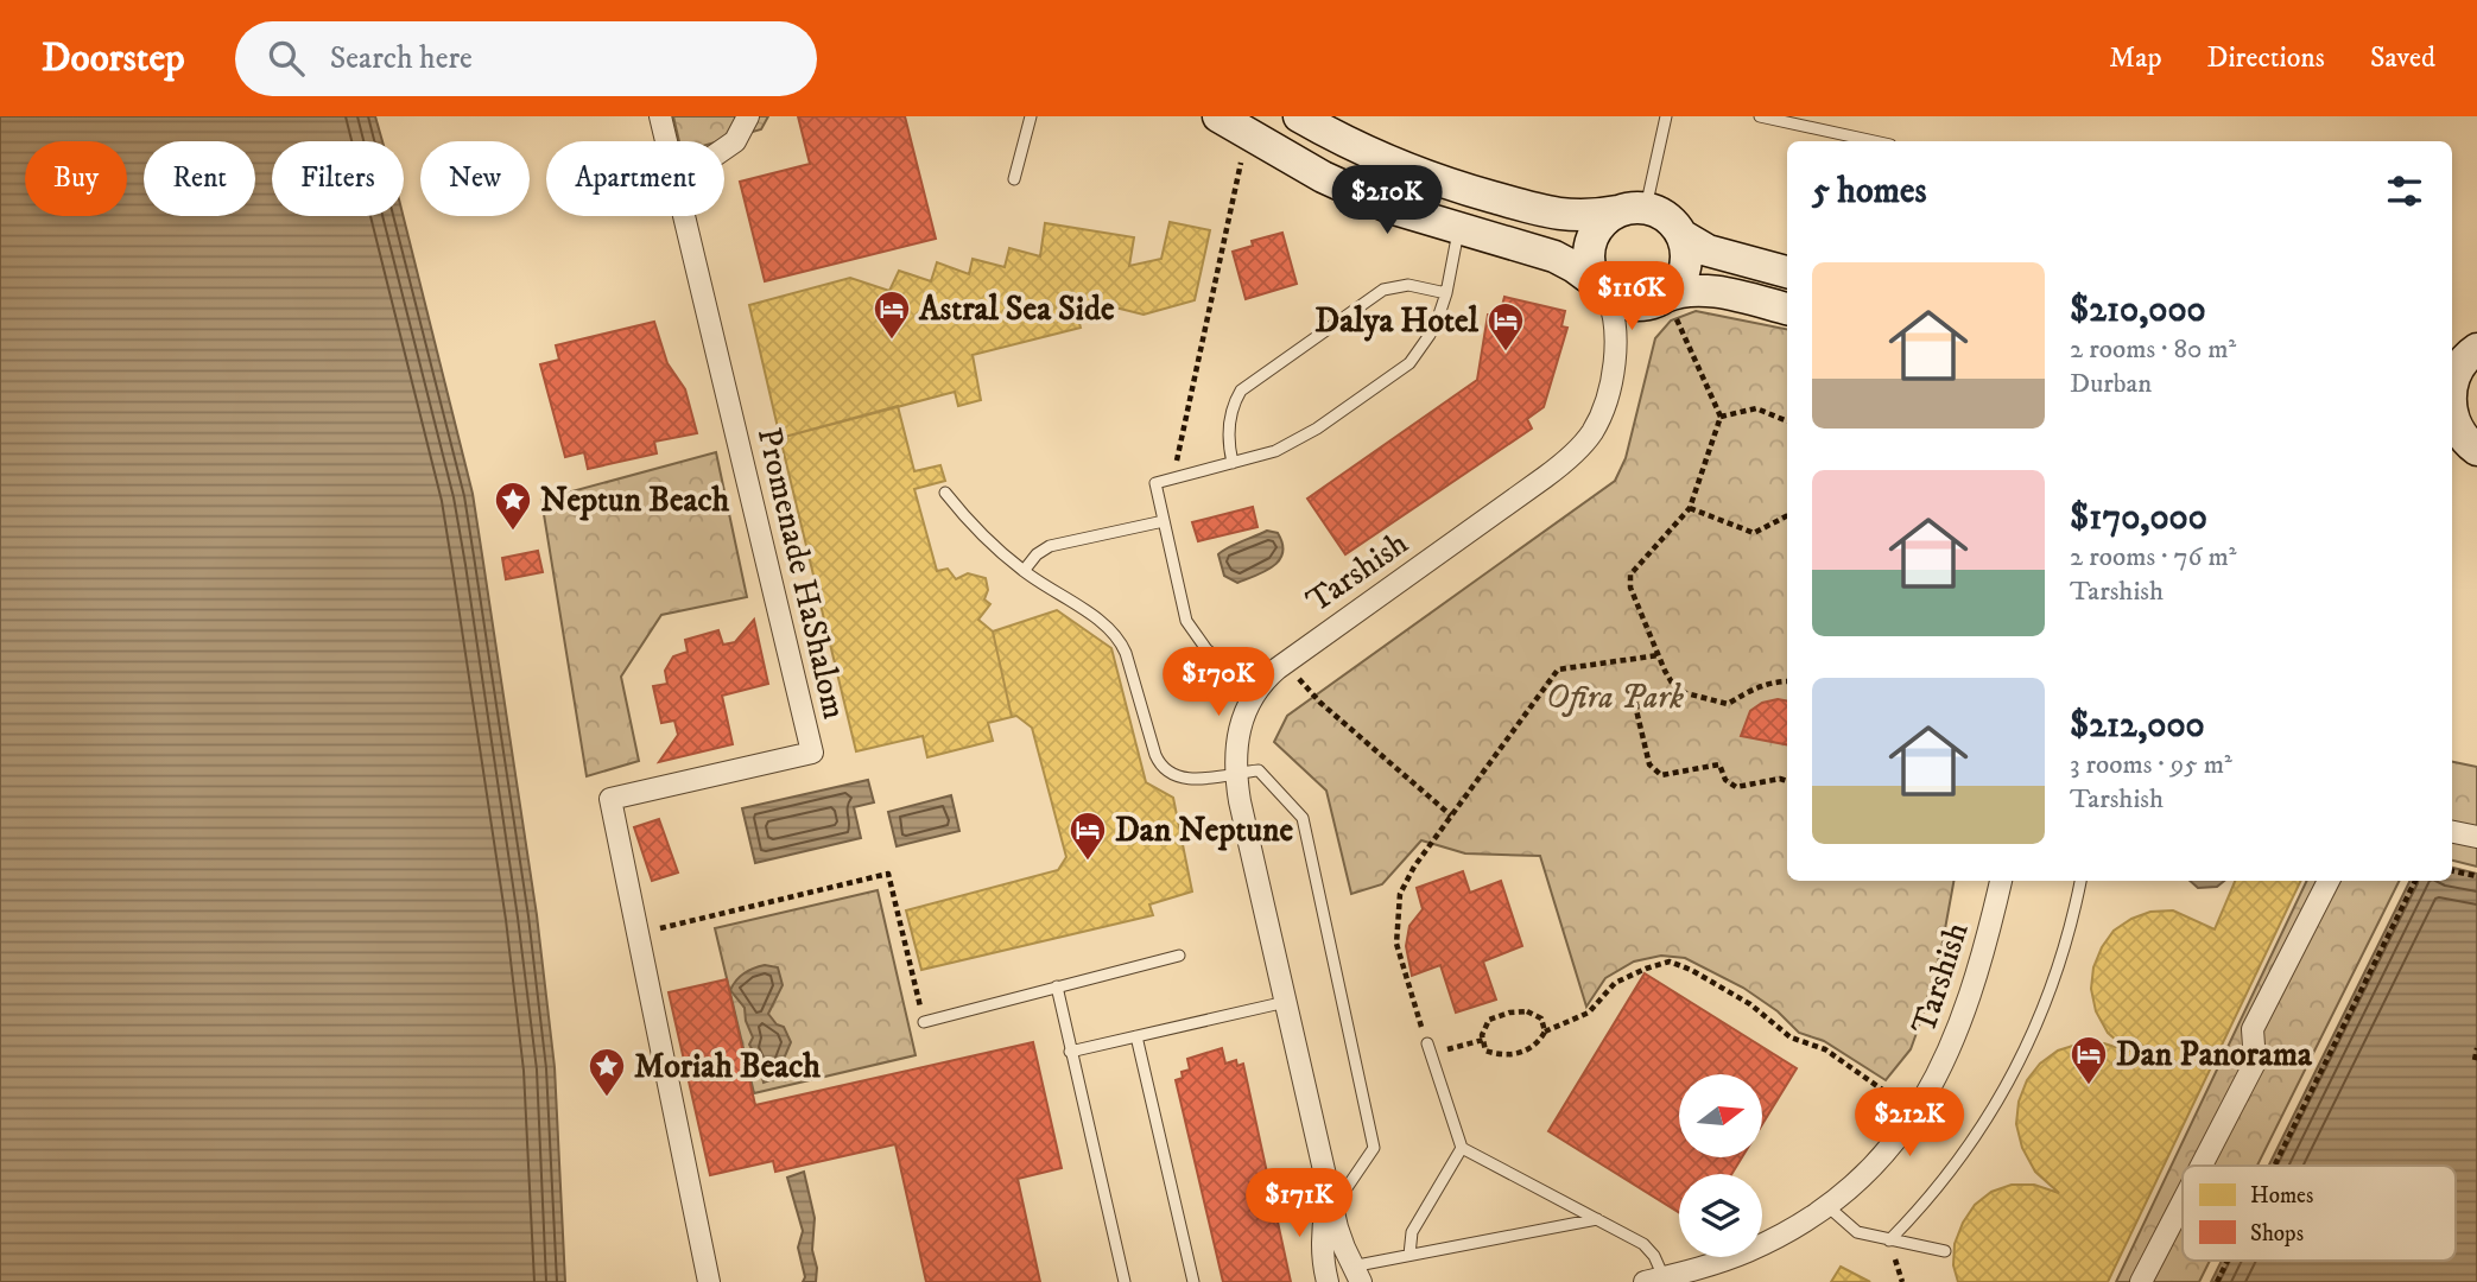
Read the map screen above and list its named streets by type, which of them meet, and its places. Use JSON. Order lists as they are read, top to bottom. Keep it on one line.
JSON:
{"streets":{"street":["Tarshish","Promenade HaShalom"]},"parks":["Ofira Park"],"places":{"hotel":["Astral Sea Side","Dalya Hotel","Dan Neptune","Dan Panorama"],"place":["Neptun Beach","Moriah Beach"]},"legend":["Homes","Shops"],"north":"right","page":{"header":"Doorstep","search":"Search here","nav":["Map","Directions","Saved"],"chip":["Buy","Rent","Filters","New","Apartment"],"heading":"5 homes","price":["$210K","$116K","$170K","$212K","$171K"],"list":[{"name":"$210,000","note":"2 rooms · 80 m² · Durban"},{"name":"$170,000","note":"2 rooms · 76 m² · Tarshish"},{"name":"$212,000","note":"3 rooms · 95 m² · Tarshish"}]}}
